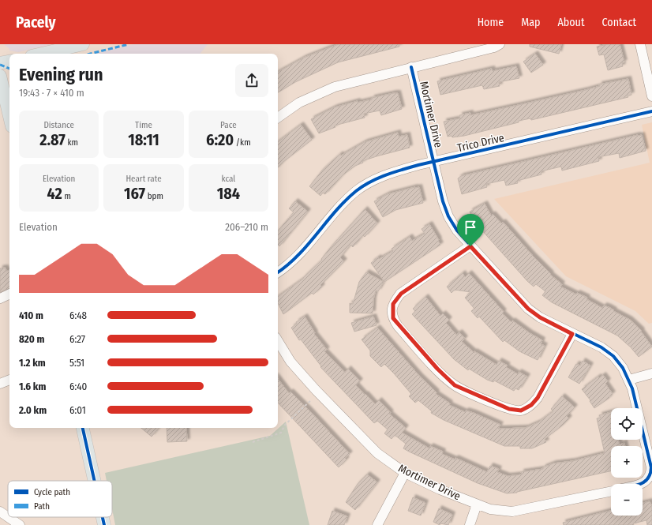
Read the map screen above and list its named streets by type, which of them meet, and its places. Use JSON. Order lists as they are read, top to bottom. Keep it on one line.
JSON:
{"streets":{"street":["Mortimer Drive","Trico Drive"]},"crossings":[["Mortimer Drive","Trico Drive"]],"legend":["Cycle path","Path"],"page":{"header":"Pacely","nav":["Home","Map","About","Contact"],"heading":["Evening run","19:43 · 7 × 410 m"],"stats":[["Distance","2.87 km"],["Time","18:11"],["Pace","6:20 /km"],["Elevation","42 m"],["Heart rate","167 bpm"],["kcal","184"]],"chart":["Elevation","206–210 m"],"list":[{"name":"410 m","note":"6:48"},{"name":"820 m","note":"6:27"},{"name":"1.2 km","note":"5:51"},{"name":"1.6 km","note":"6:40"},{"name":"2.0 km","note":"6:01"}],"map_buttons":["+","−"]}}
